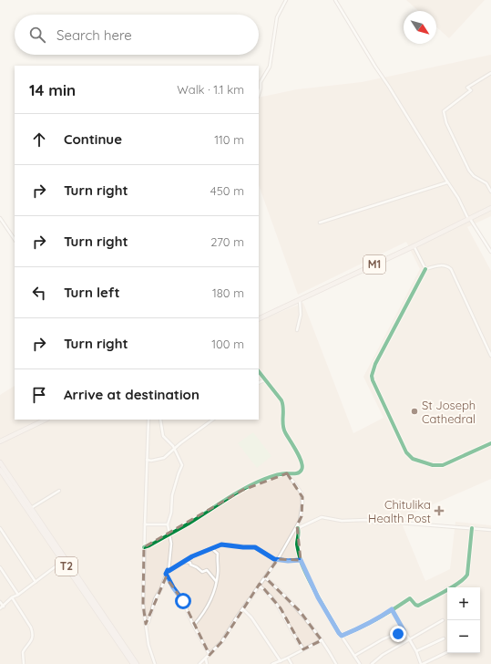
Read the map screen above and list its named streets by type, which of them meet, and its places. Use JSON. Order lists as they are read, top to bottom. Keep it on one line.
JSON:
{"streets":{"highway":["T2"],"main road":["M1"]},"places":{"other":["St Joseph Cathedral"],"health":["Chitulika Health Post"]},"north":"bottom right","page":{"search":"Search here","heading":["14 min","Walk · 1.1 km"],"list":[["Continue","110 m"],["Turn right","450 m"],["Turn right","270 m"],["Turn left","180 m"],["Turn right","100 m"],"Arrive at destination"],"map_buttons":["+","−"]}}
